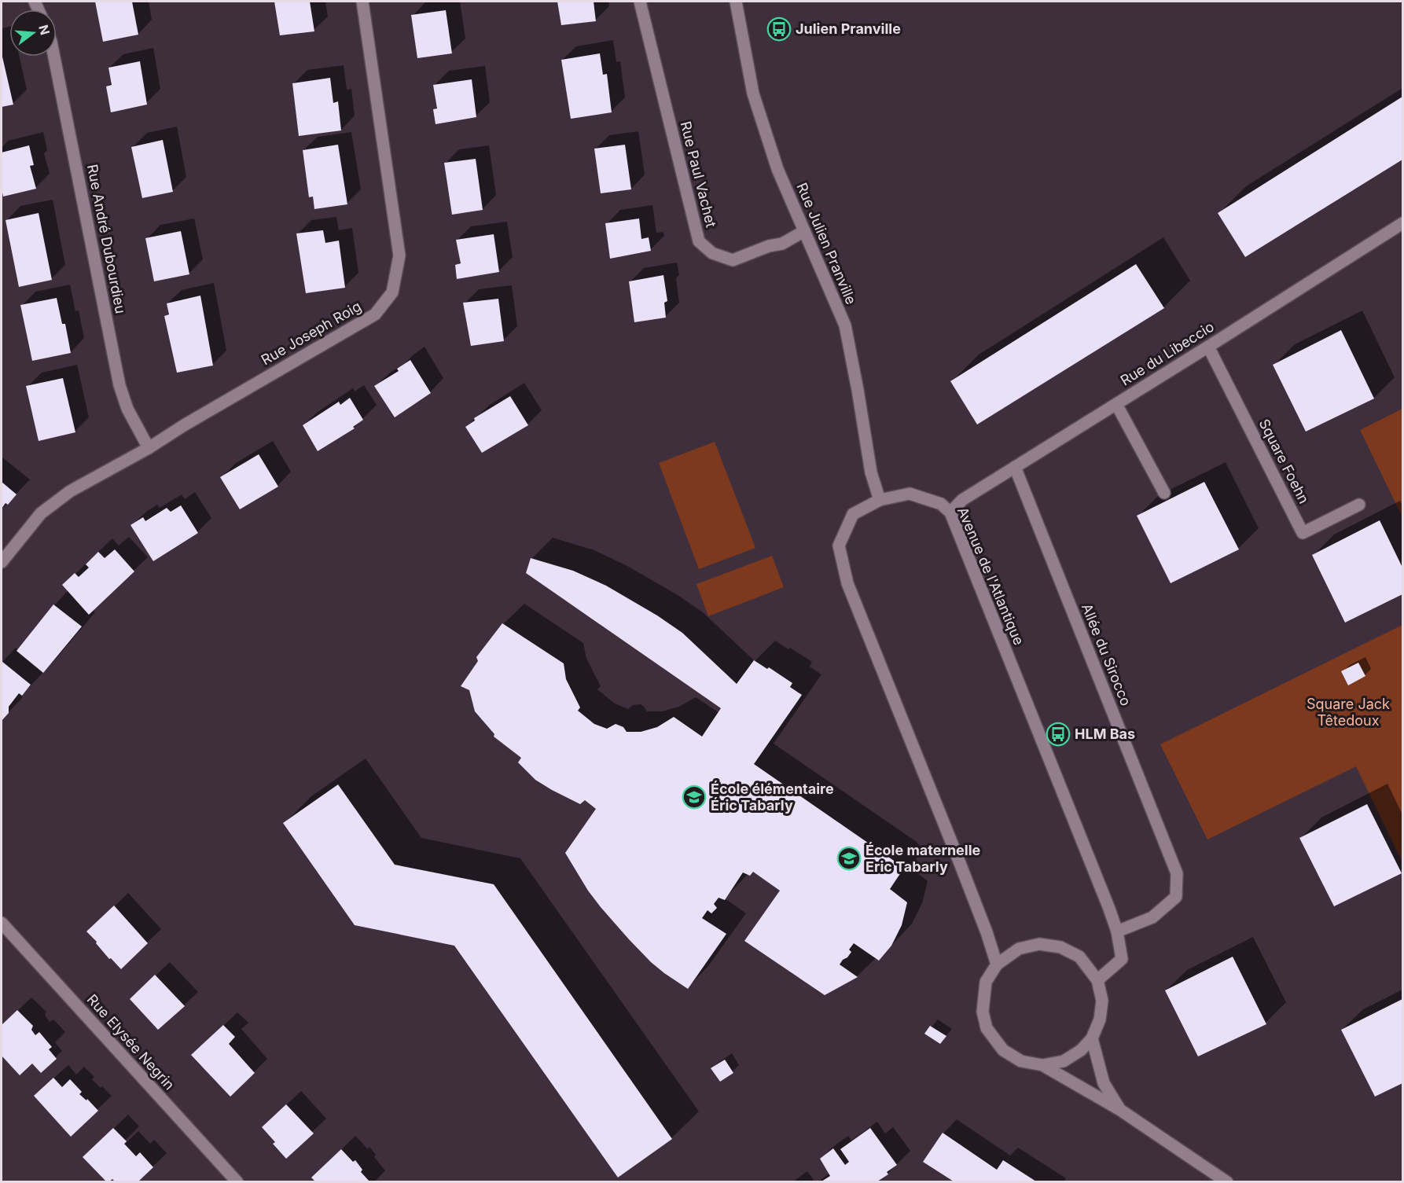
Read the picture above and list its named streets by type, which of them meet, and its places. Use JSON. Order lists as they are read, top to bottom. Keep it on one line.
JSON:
{"streets":{"street":["Rue Paul Vachet","Rue André Dubourdieu","Rue Julien Pranville","Rue Joseph Roig","Rue du Libeccio","Square Foehn","Avenue de l'Atlantique","Allée du Sirocco","Rue Elysée Negrin"]},"crossings":[["Rue Paul Vachet","Rue Julien Pranville"],["Rue André Dubourdieu","Rue Joseph Roig"],["Rue Julien Pranville","Avenue de l'Atlantique"],["Rue du Libeccio","Square Foehn"],["Rue du Libeccio","Avenue de l'Atlantique"],["Rue du Libeccio","Allée du Sirocco"],["Avenue de l'Atlantique","Allée du Sirocco"]],"parks":["Square Jack Têtedoux"],"places":{"bus stop":["Julien Pranville","HLM Bas"],"school or university":["École élémentaire Éric Tabarly","École maternelle Eric Tabarly"]},"north":"right"}
